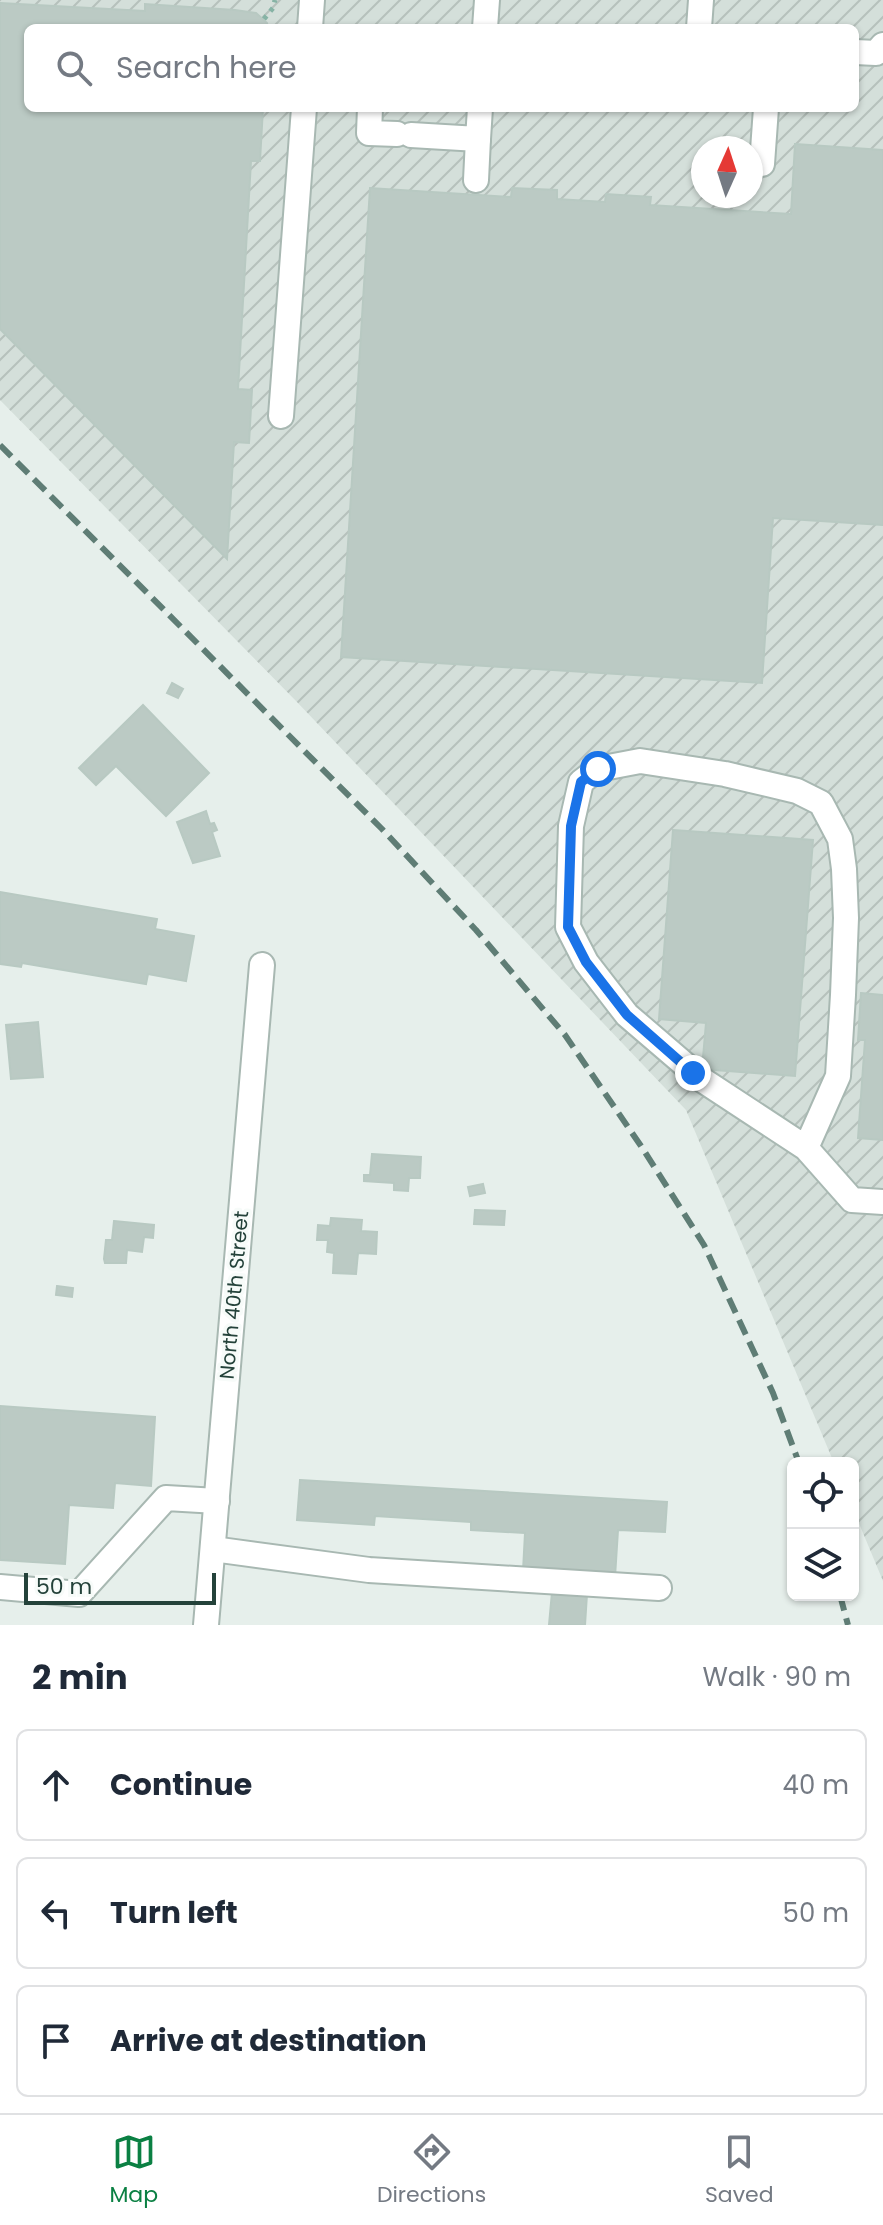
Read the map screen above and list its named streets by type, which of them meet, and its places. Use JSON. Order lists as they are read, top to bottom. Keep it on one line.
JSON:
{"streets":{"street":["North 40th Street"]},"scale_bar":"50 m","north":"top","page":{"search":"Search here","scale":"50 m","heading":["2 min","Walk · 90 m"],"list":[["Continue","40 m"],["Turn left","50 m"],"Arrive at destination"],"nav":["Map","Directions","Saved"]}}
